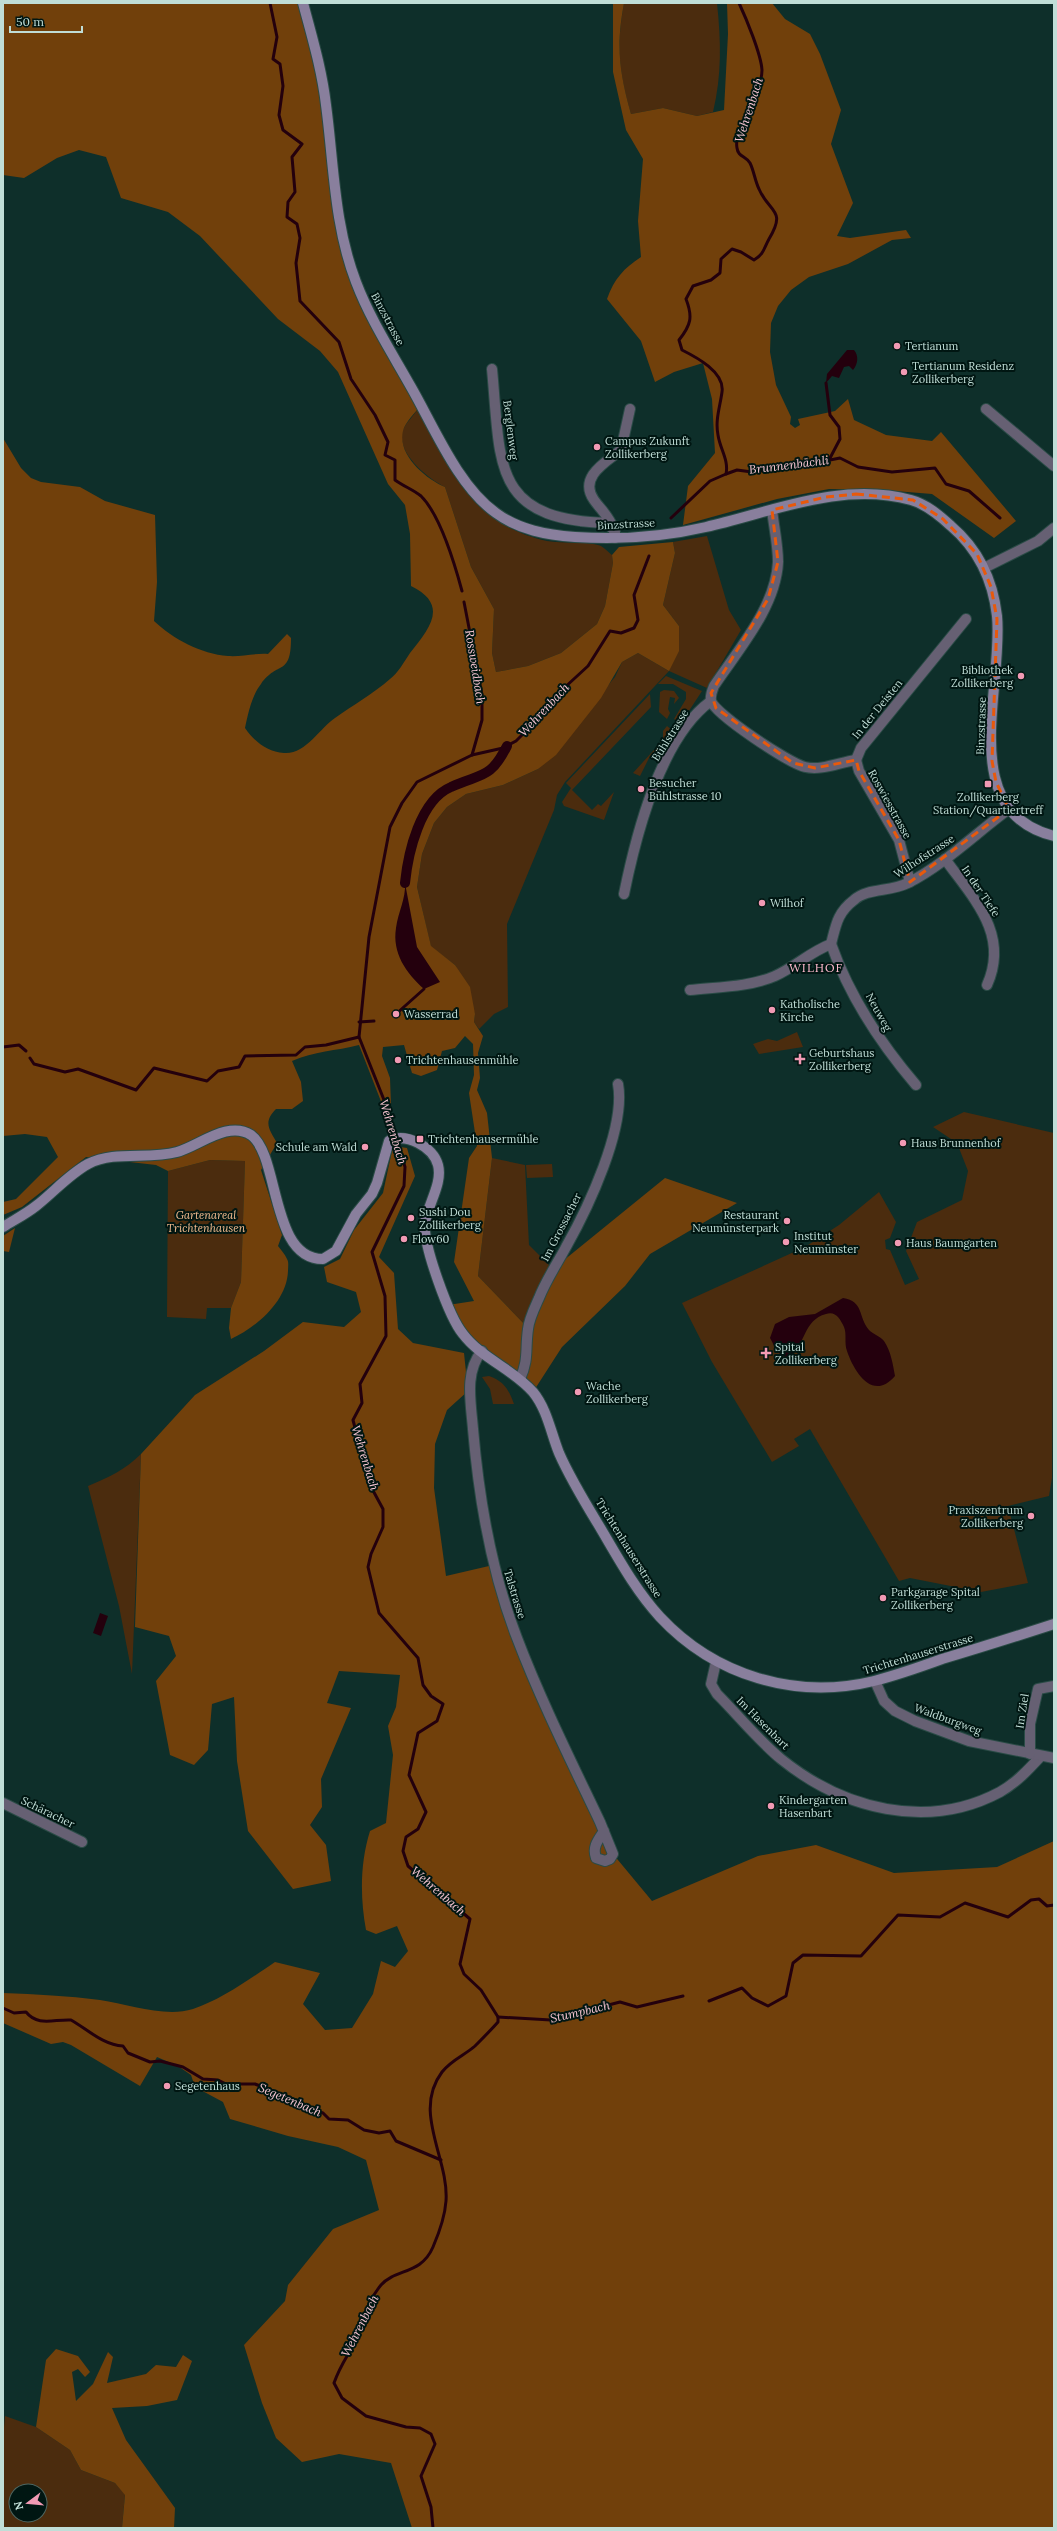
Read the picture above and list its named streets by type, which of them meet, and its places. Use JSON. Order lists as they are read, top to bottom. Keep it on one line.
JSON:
{"streets":{"street":["Binzstrasse","Berglenweg","In der Deisten","Bühlstrasse","Roswiesstrasse","Wilhofstrasse","In der Tiefe","Neuweg","Im Grossacher","Trichtenhauserstrasse","Talstrasse","Im Ziel","Waldburgweg","Im Hasenbart","Schäracher"]},"crossings":[["Binzstrasse","Berglenweg"],["Binzstrasse","Wilhofstrasse"],["In der Deisten","Roswiesstrasse"],["Roswiesstrasse","Wilhofstrasse"],["Wilhofstrasse","In der Tiefe"],["Wilhofstrasse","Neuweg"],["Im Grossacher","Trichtenhauserstrasse"],["Trichtenhauserstrasse","Talstrasse"],["Trichtenhauserstrasse","Waldburgweg"],["Trichtenhauserstrasse","Im Hasenbart"],["Im Ziel","Waldburgweg"],["Waldburgweg","Im Hasenbart"]],"districts":["WILHOF"],"water":["Wehrenbach","Brunnenbächli","Rossweidbach","Stumpbach","Segetenbach"],"parks":["Gartenareal Trichtenhausen"],"places":{"other":["Tertianum","Tertianum Residenz Zollikerberg","Campus Zukunft Zollikerberg","Bibliothek Zollikerberg","Besucher Bühlstrasse 10","Wilhof","Katholische Kirche","Wasserrad","Trichtenhausenmühle","Haus Brunnenhof","Schule am Wald","Sushi Dou Zollikerberg","Restaurant Neumünsterpark","Flow60","Institut Neumünster","Haus Baumgarten","Wache Zollikerberg","Praxiszentrum Zollikerberg","Parkgarage Spital Zollikerberg","Kindergarten Hasenbart","Segetenhaus"],"transit":["Zollikerberg Station/Quartiertreff","Trichtenhausermühle"],"health":["Geburtshaus Zollikerberg","Spital Zollikerberg"]},"scale_bar":"50 m","north":"left"}
